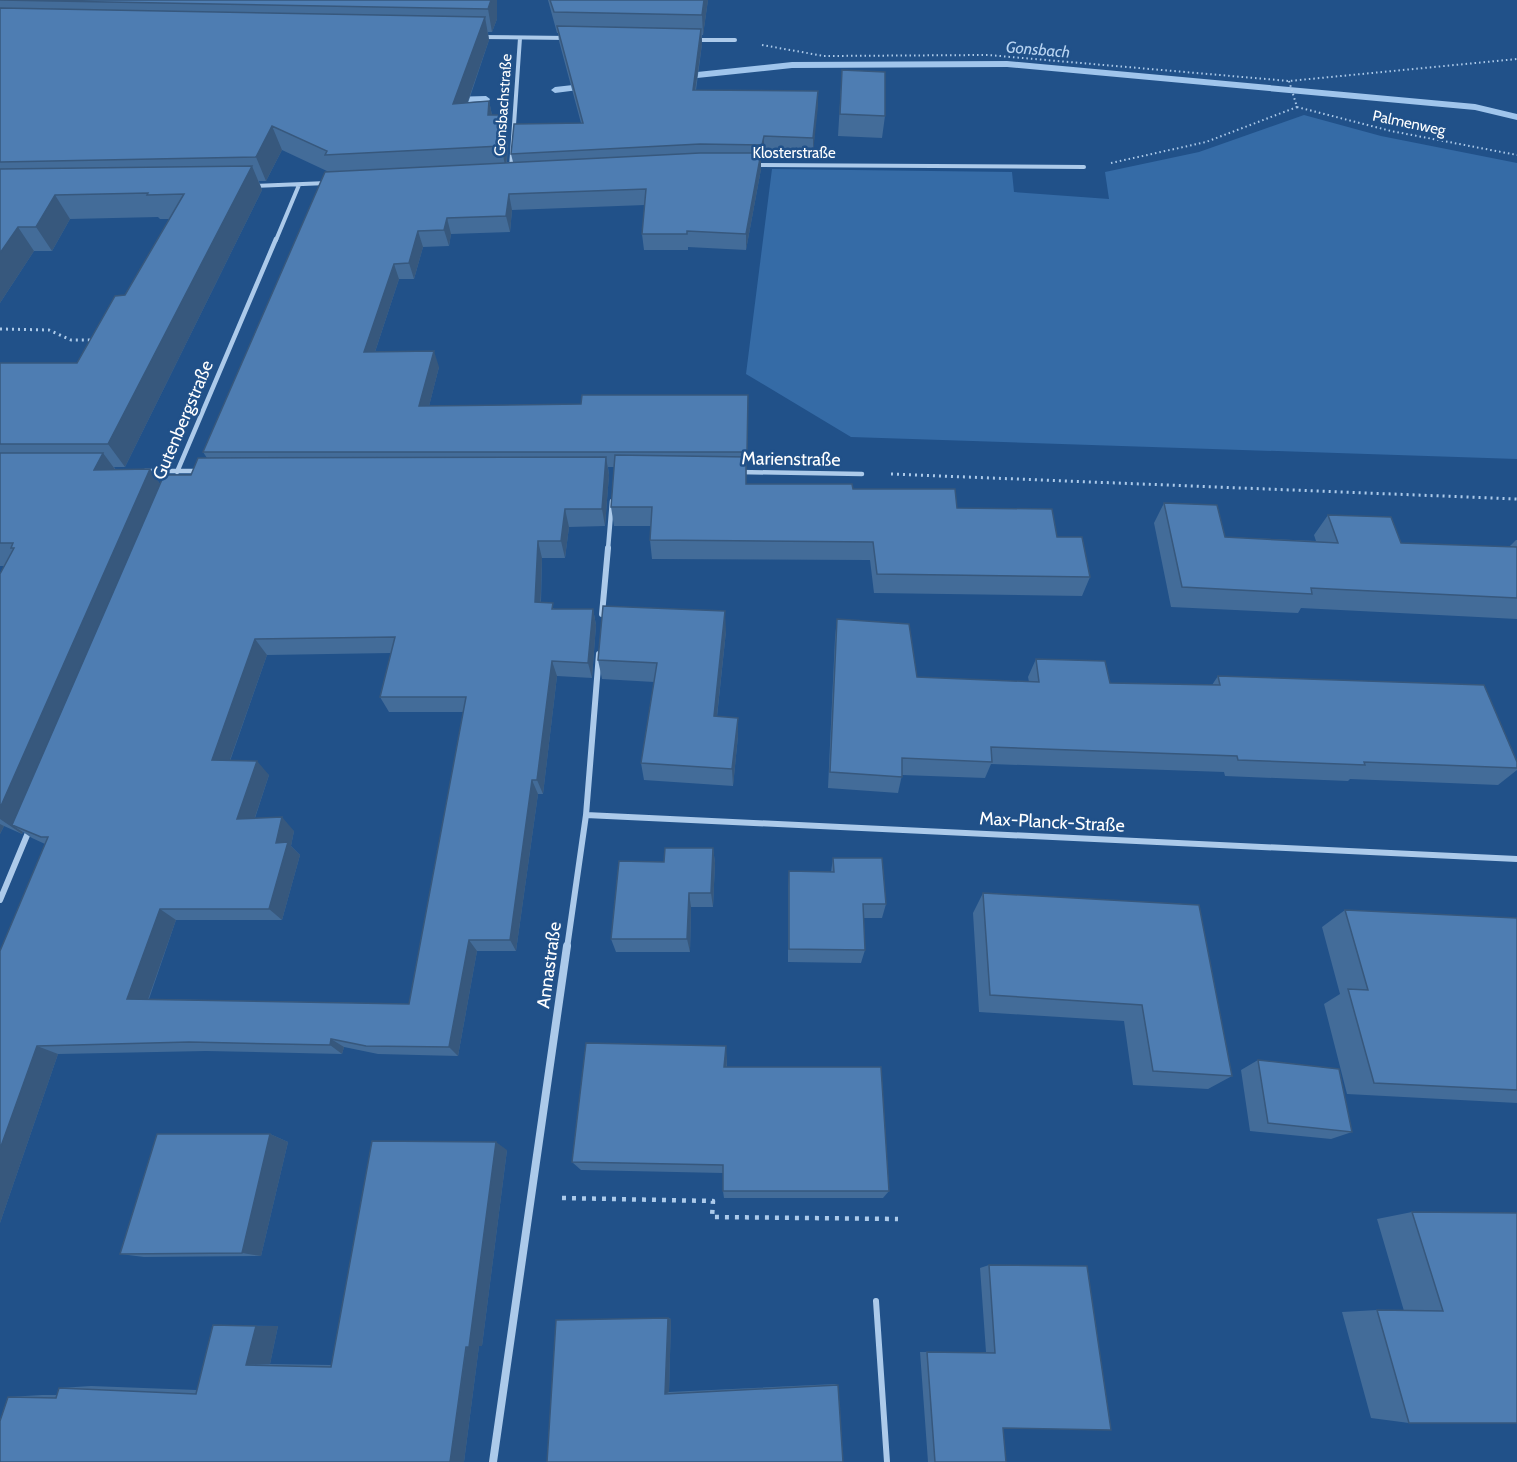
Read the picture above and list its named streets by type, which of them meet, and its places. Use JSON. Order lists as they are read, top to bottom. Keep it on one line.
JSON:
{"streets":{"street":["Gonsbachstraße","Klosterstraße","Gutenbergstraße","Marienstraße","Max-Planck-Straße","Annastraße"],"path":["Palmenweg"]},"crossings":[["Max-Planck-Straße","Annastraße"]],"water":["Gonsbach"]}
